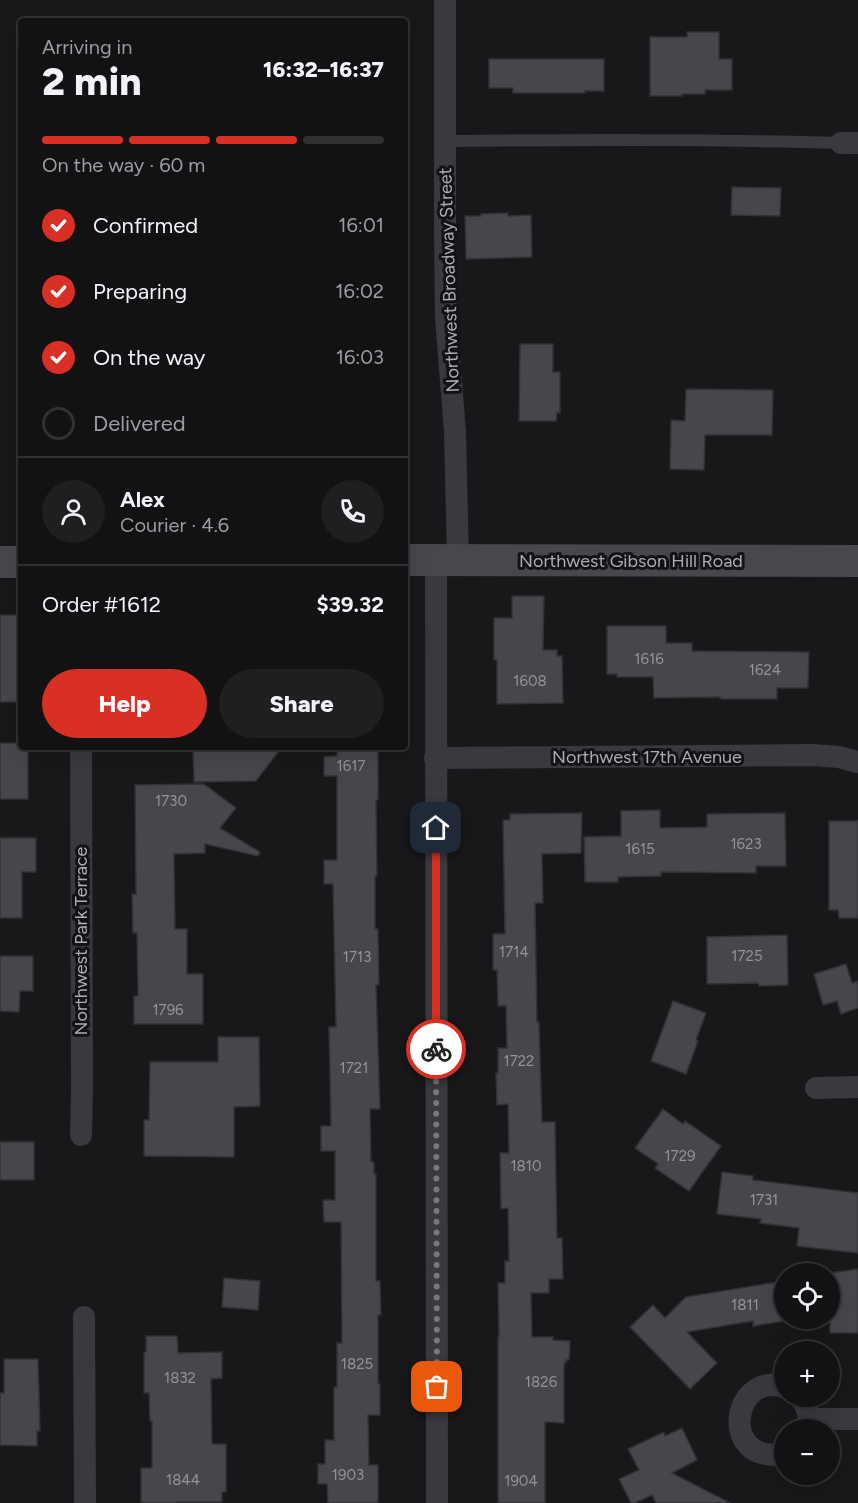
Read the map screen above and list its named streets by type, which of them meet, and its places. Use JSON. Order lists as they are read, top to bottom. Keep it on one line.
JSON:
{"streets":{"main road":["Northwest Gibson Hill Road"],"street":["Northwest Broadway Street","Northwest 17th Avenue","Northwest Park Terrace"]},"crossings":[["Northwest Broadway Street","Northwest Gibson Hill Road"],["Northwest Broadway Street","Northwest 17th Avenue"]],"house_numbers":["1616","1624","1608","1617","1730","1623","1615","1714","1725","1713","1796","1722","1721","1729","1810","1731","1811","1825","1832","1826","1903","1844","1904"],"page":{"heading":["2 min","Arriving in","16:32–16:37"],"panel":["Alex","Courier · 4.6","Order #1612","$39.32"],"bar":"On the way · 60 m","list":[["Confirmed","16:01"],["Preparing","16:02"],["On the way","16:03"],"Delivered"],"buttons":["Help","Share"],"map_buttons":["+","−"]}}
